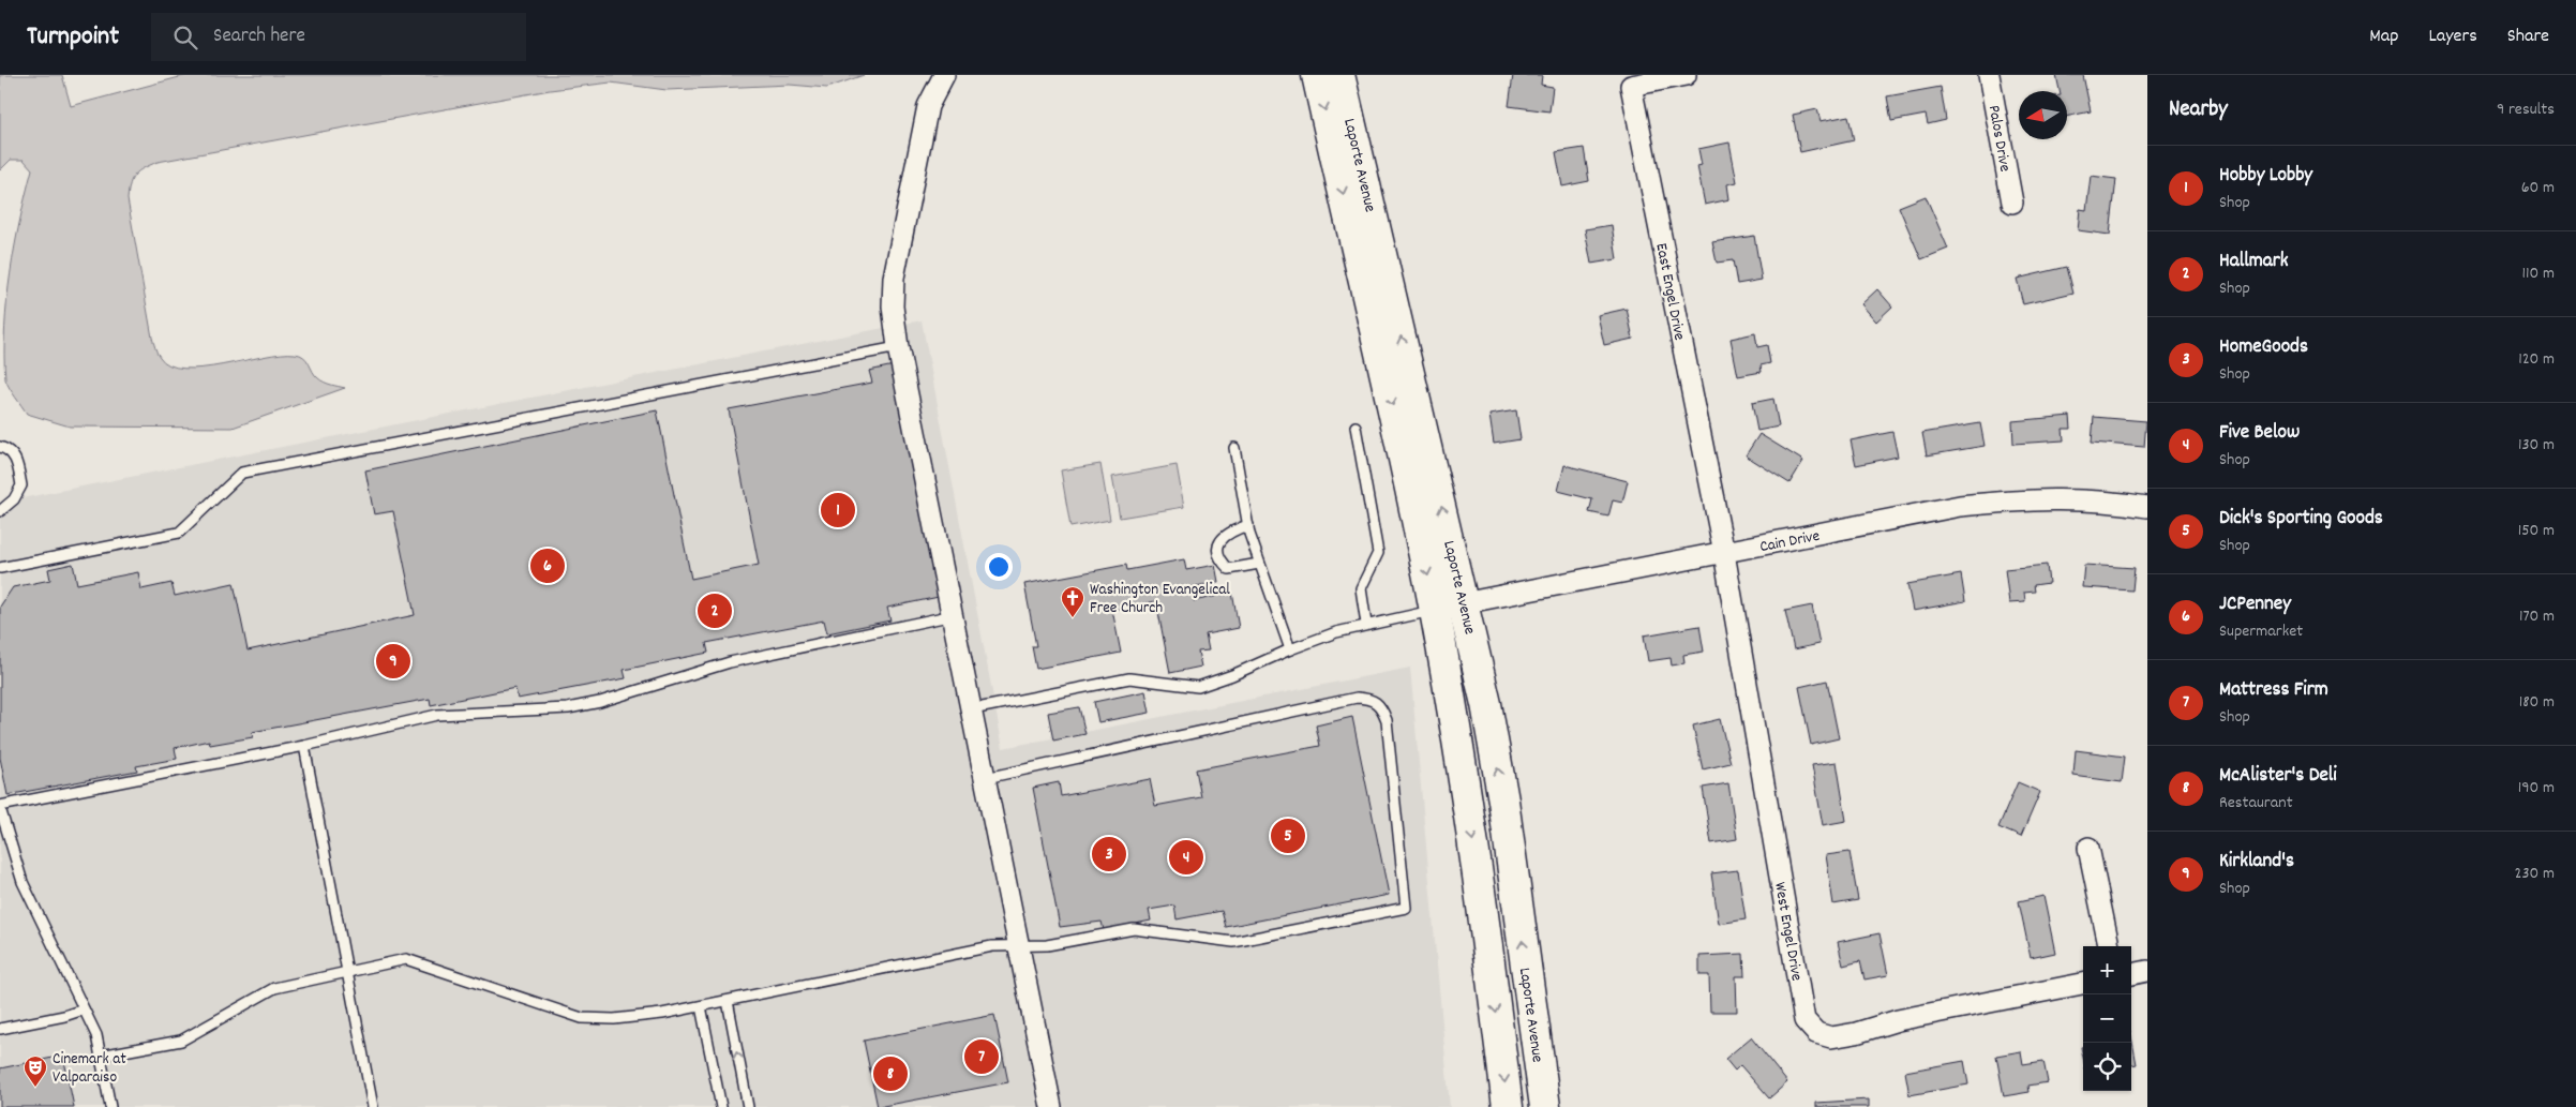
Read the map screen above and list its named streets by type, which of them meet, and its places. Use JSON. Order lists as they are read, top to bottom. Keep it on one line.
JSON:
{"streets":{"main road":["Laporte Avenue"],"street":["Palos Drive","East Engel Drive","Cain Drive","West Engel Drive"]},"crossings":[["Laporte Avenue","Cain Drive"],["East Engel Drive","Cain Drive"],["East Engel Drive","West Engel Drive"],["Cain Drive","West Engel Drive"]],"places":{"church":["Washington Evangelical Free Church"],"theatre":["Cinemark at Valparaiso"]},"north":"left","page":{"header":"Turnpoint","search":"Search here","nav":["Map","Layers","Share"],"heading":["Nearby","9 results"],"list":[{"mark":"1","name":"Hobby Lobby","note":"Shop","value":"60 m"},{"mark":"2","name":"Hallmark","note":"Shop","value":"110 m"},{"mark":"3","name":"HomeGoods","note":"Shop","value":"120 m"},{"mark":"4","name":"Five Below","note":"Shop","value":"130 m"},{"mark":"5","name":"Dick's Sporting Goods","note":"Shop","value":"150 m"},{"mark":"6","name":"JCPenney","note":"Supermarket","value":"170 m"},{"mark":"7","name":"Mattress Firm","note":"Shop","value":"180 m"},{"mark":"8","name":"McAlister's Deli","note":"Restaurant","value":"190 m"},{"mark":"9","name":"Kirkland's","note":"Shop","value":"230 m"}],"pins":["1","6","2","9","5","3","4","7","8"],"map_buttons":["+","−"]}}
